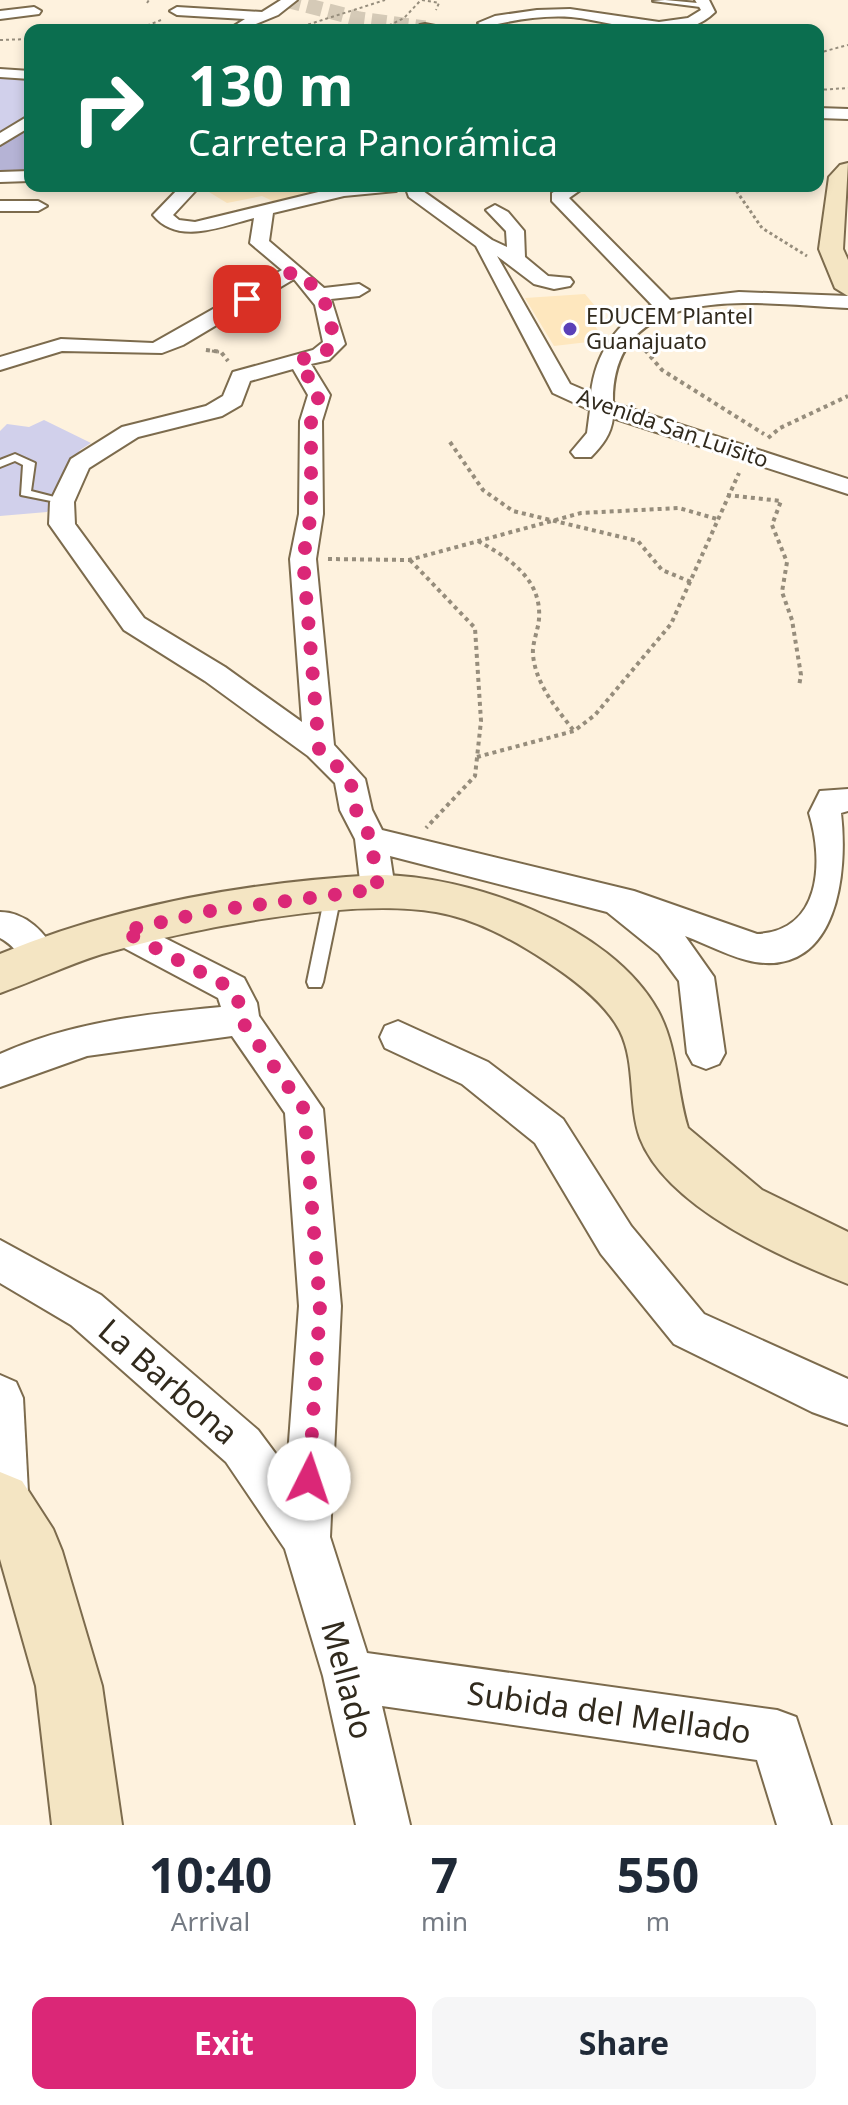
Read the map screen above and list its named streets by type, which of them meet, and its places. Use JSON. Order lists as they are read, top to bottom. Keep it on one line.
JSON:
{"streets":{"street":["Avenida San Luisito","La Barbona","Mellado","Subida del Mellado"]},"crossings":[["La Barbona","Mellado"],["Mellado","Subida del Mellado"]],"places":["EDUCEM Plantel Guanajuato"],"page":{"turn":["130 m","Carretera Panorámica"],"eta":["10:40","Arrival","7","min","550","m"],"buttons":["Exit","Share"]}}
